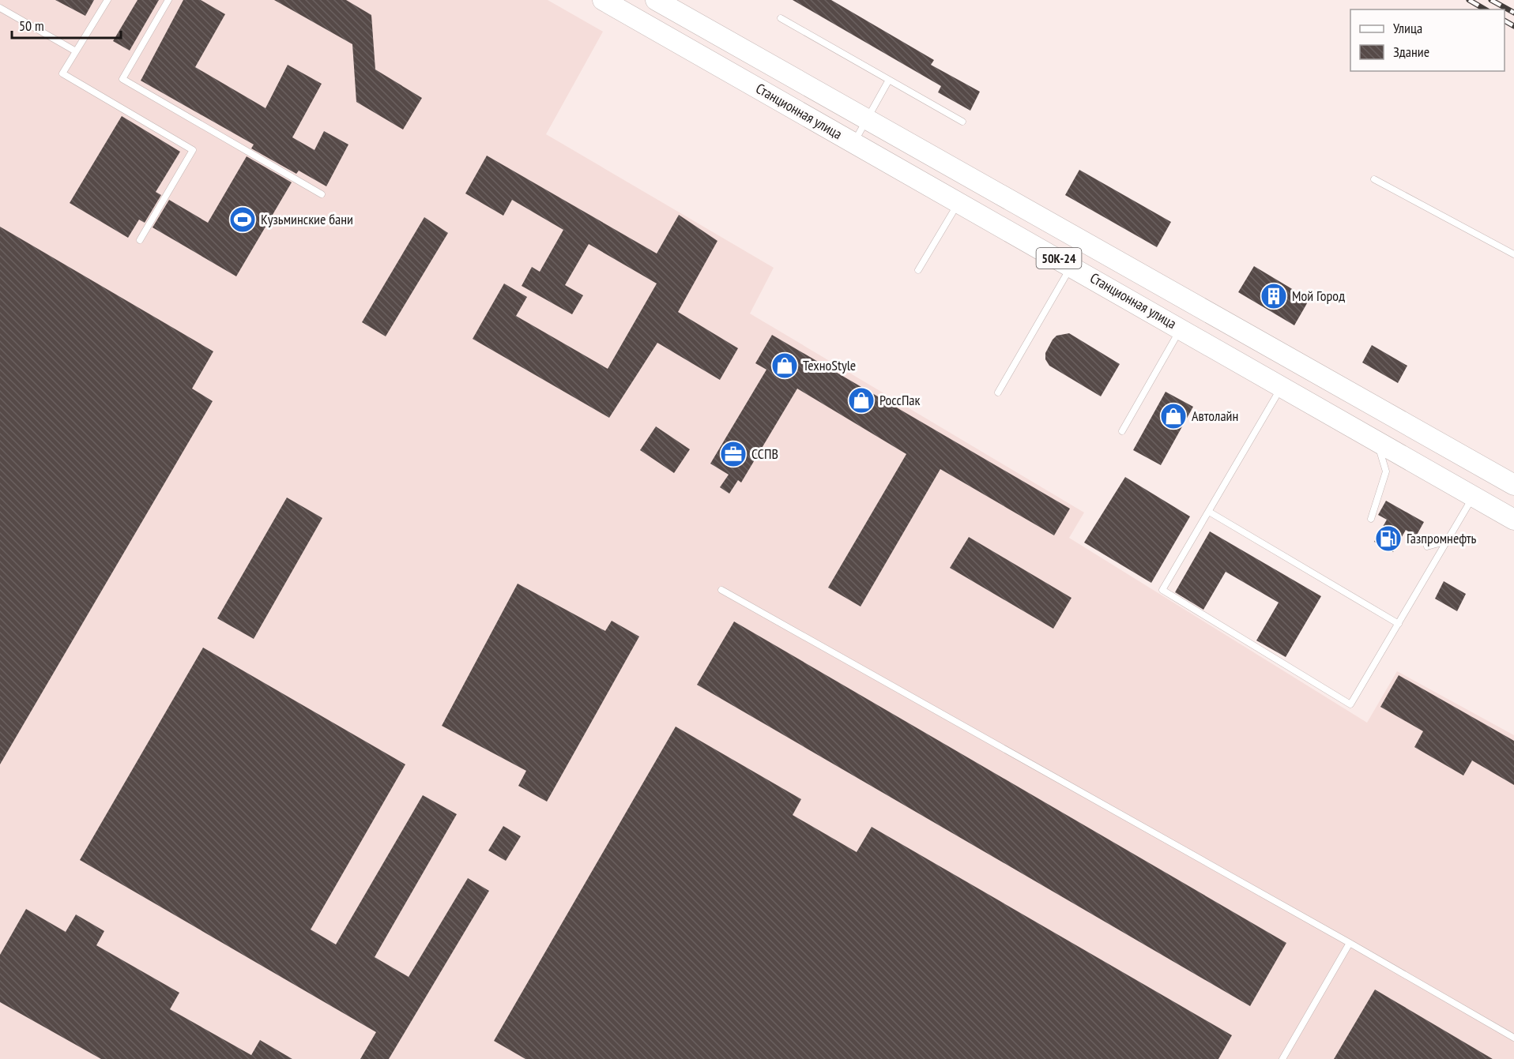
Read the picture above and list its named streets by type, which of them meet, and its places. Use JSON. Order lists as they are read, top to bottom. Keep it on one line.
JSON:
{"streets":{"main road":["Станционная улица","50К-24"]},"places":{"sports":["Кузьминские бани"],"building":["Мой Город"],"shop":["ТехноStyle","РоссПак","Автолайн"],"office":["ССПВ"],"fuel station":["Газпромнефть"]},"legend":["Улица","Здание"],"scale_bar":"50 m"}
